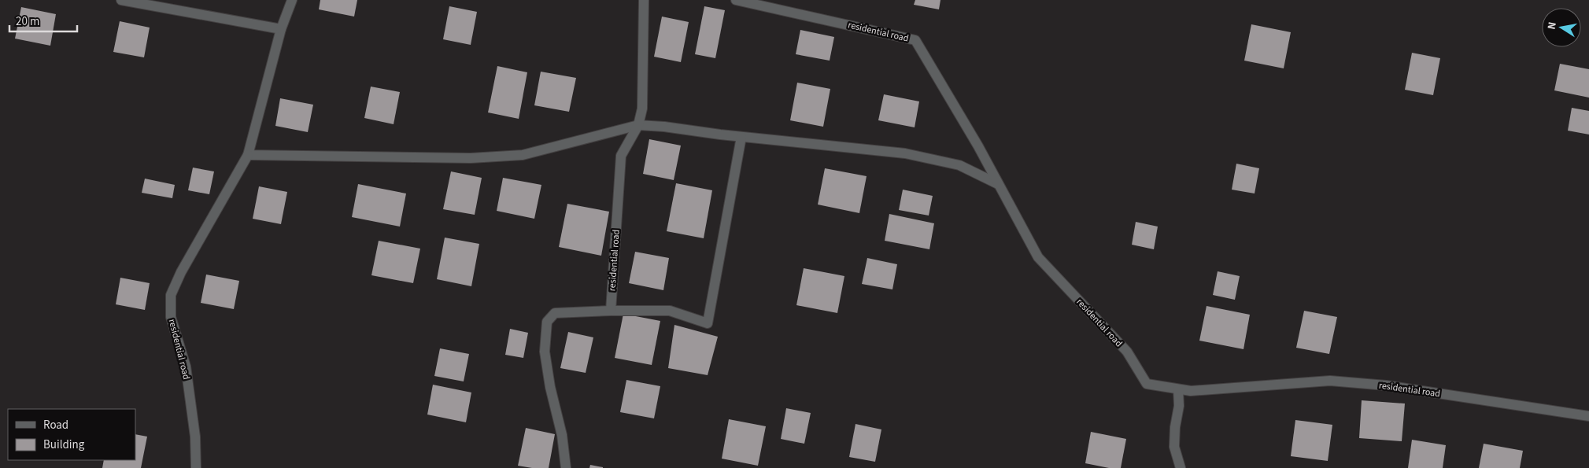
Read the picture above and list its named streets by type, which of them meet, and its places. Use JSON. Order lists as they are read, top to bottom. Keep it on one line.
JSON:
{"streets":{"street":["residential road"]},"legend":["Road","Building"],"scale_bar":"20 m","north":"left"}
